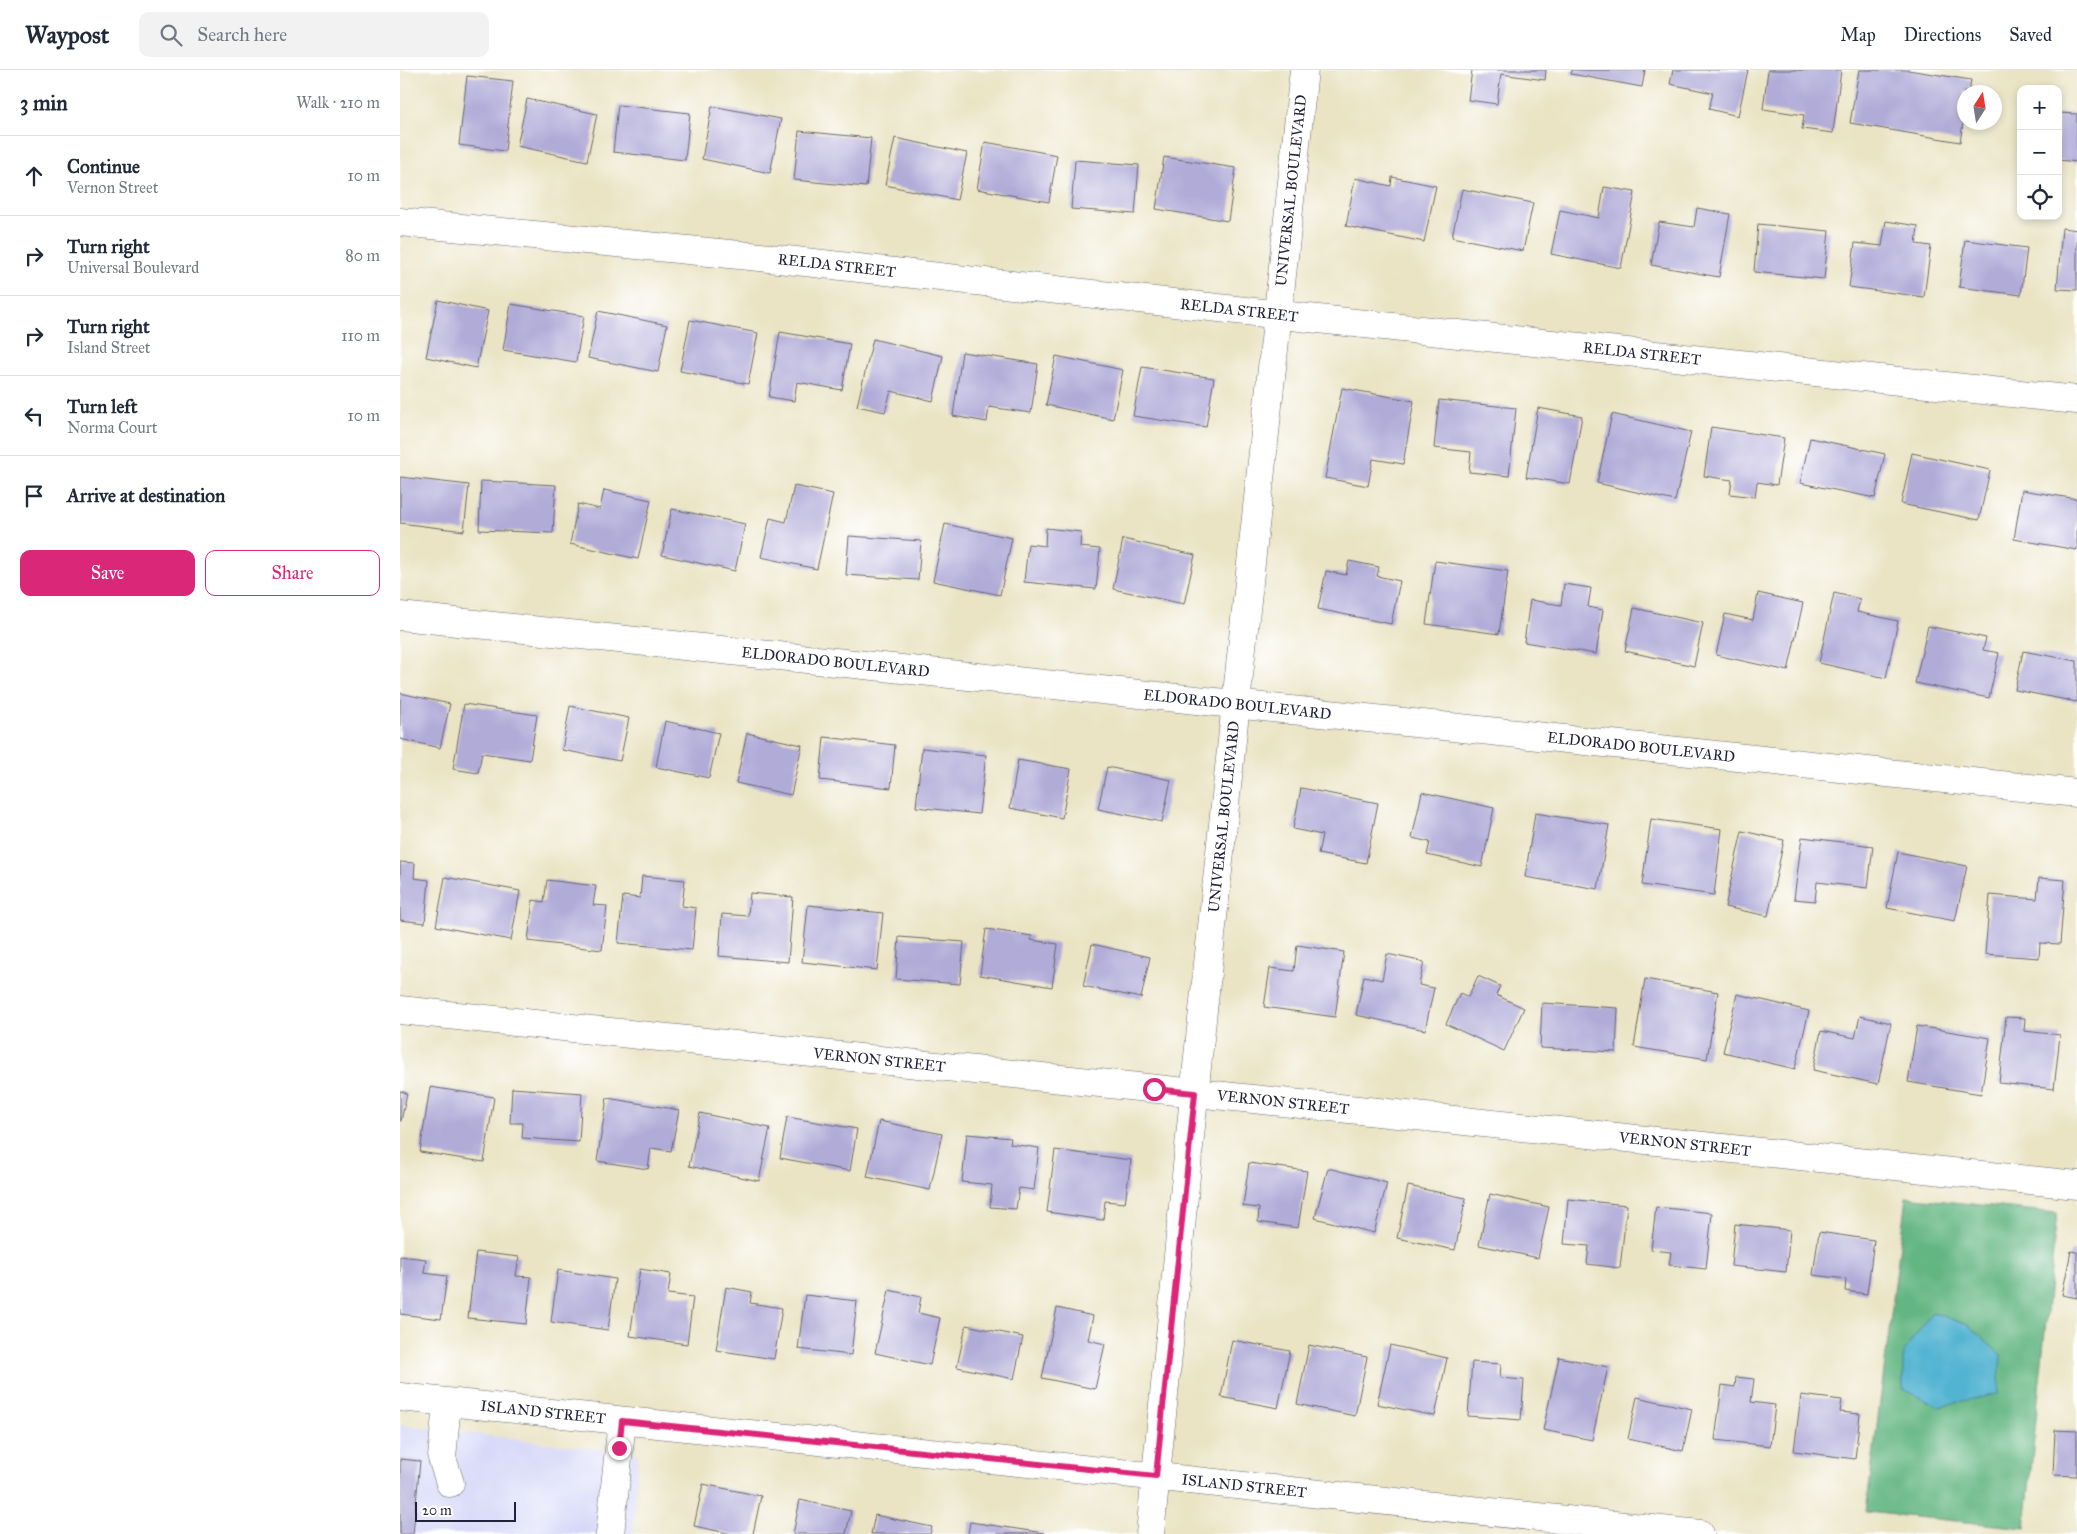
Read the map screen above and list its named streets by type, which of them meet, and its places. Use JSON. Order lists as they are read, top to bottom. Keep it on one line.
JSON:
{"streets":{"street":["UNIVERSAL BOULEVARD","RELDA STREET","ELDORADO BOULEVARD","VERNON STREET","ISLAND STREET"]},"crossings":[["UNIVERSAL BOULEVARD","RELDA STREET"],["UNIVERSAL BOULEVARD","ELDORADO BOULEVARD"],["UNIVERSAL BOULEVARD","VERNON STREET"],["UNIVERSAL BOULEVARD","ISLAND STREET"]],"scale_bar":"20 m","north":"top","page":{"header":"Waypost","search":"Search here","nav":["Map","Directions","Saved"],"heading":["3 min","Walk · 210 m"],"map_buttons":["+","−"],"list":[["Continue","Vernon Street","10 m"],["Turn right","Universal Boulevard","80 m"],["Turn right","Island Street","110 m"],["Turn left","Norma Court","10 m"],"Arrive at destination"],"buttons":["Save","Share"],"scale":"20 m"}}
